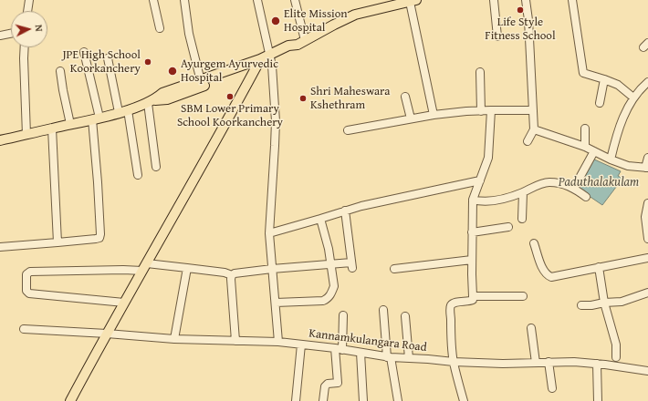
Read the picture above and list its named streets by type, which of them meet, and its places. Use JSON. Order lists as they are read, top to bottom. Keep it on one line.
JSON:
{"streets":{"street":["Kannamkulangara Road"]},"water":["Paduthalakulam"],"places":["Life Style Fitness School","Elite Mission Hospital","JPE High School Koorkanchery","Ayurgem Ayurvedic Hospital","SBM Lower Primary School Koorkanchery","Shri Maheswara Kshethram"],"north":"right"}
